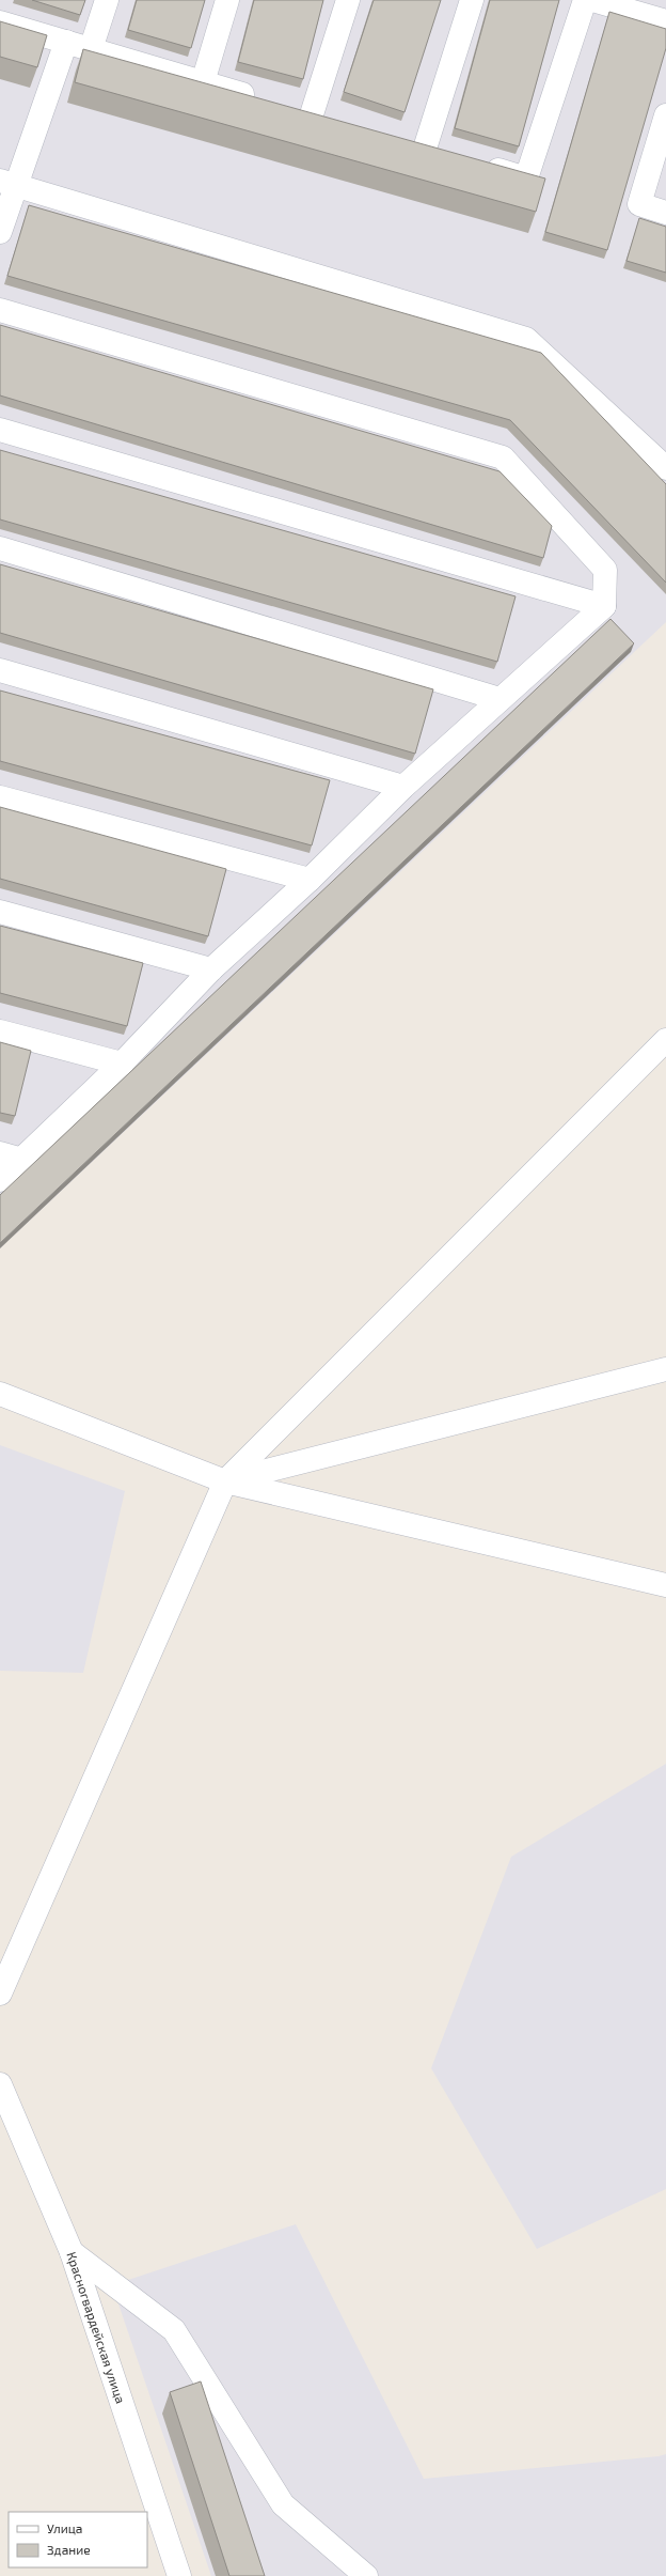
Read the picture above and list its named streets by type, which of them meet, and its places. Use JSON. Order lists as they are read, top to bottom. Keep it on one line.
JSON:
{"streets":{"street":["Красногвардейская улица"]},"legend":["Улица","Здание"]}
